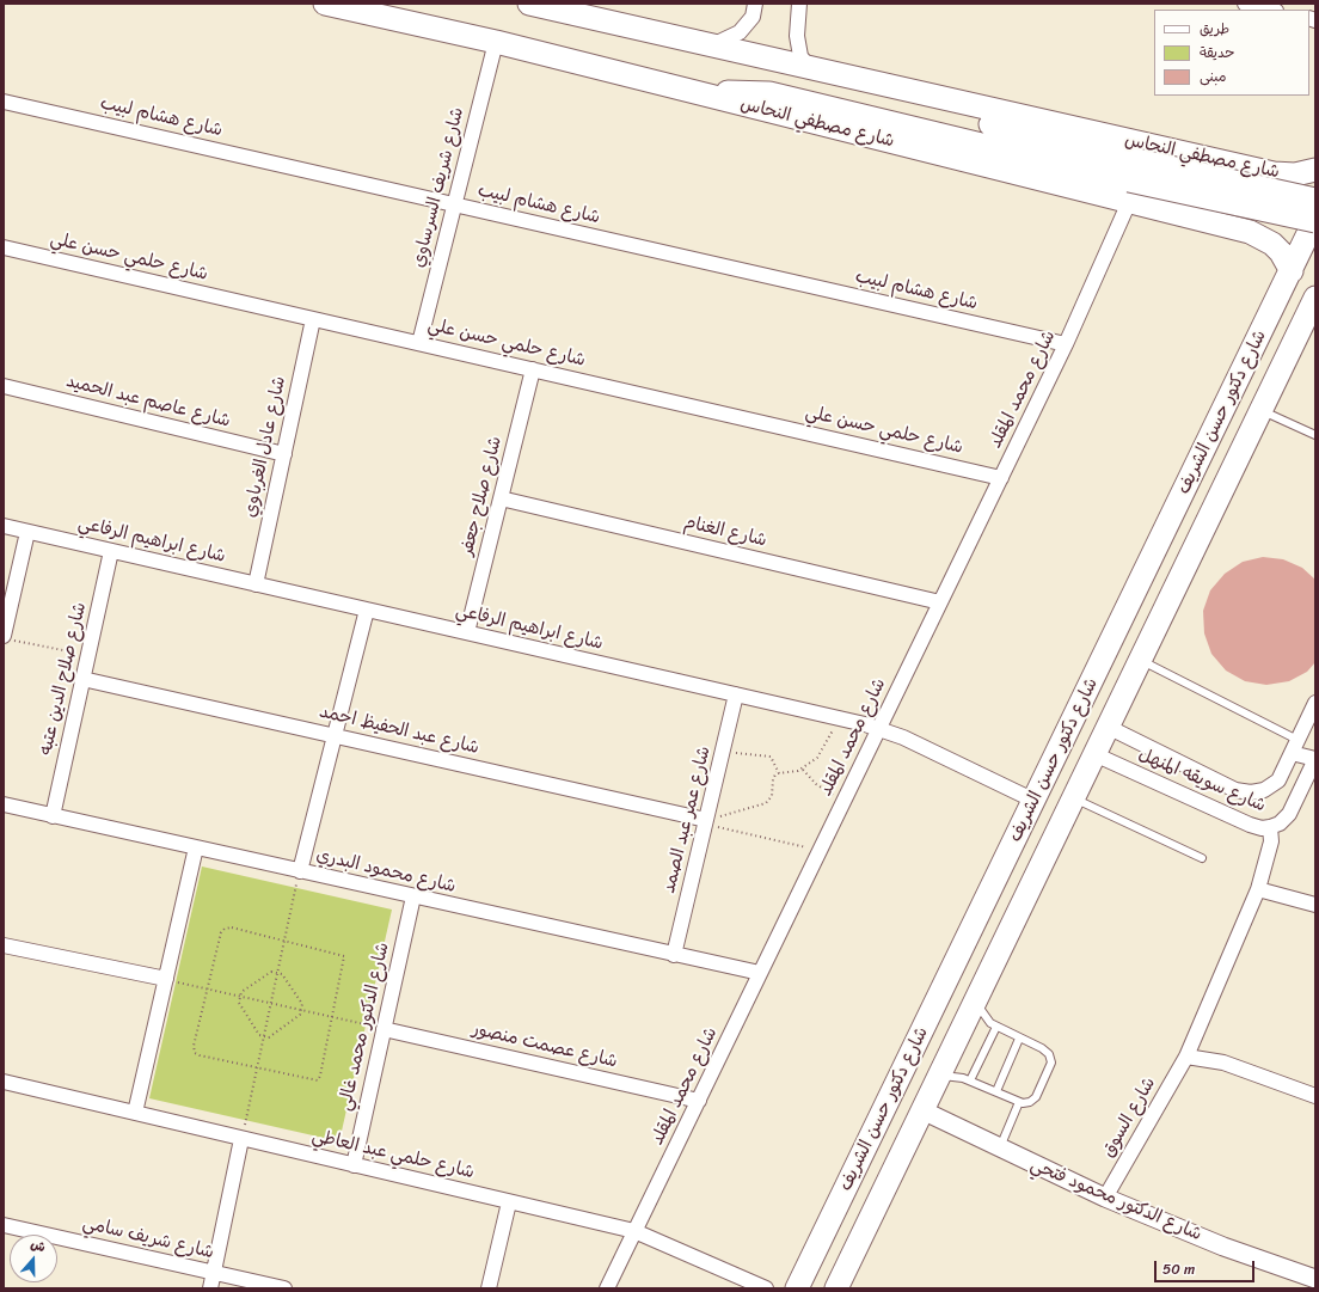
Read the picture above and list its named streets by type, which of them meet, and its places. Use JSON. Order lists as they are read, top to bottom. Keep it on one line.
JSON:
{"streets":{"main road":["شارع مصطفي النحاس","شارع دكتور حسن الشريف"],"street":["شارع هشام لبيب","شارع شريف السرساوي","شارع حلمي حسن علي","شارع محمد المقلد","شارع عاصم عبد الحميد","شارع عادل الغرباوي","شارع صلاح جعفر","شارع الغنام","شارع ابراهيم الرفاعي","شارع صلاح الدين عتبه","شارع عبد الحفيظ احمد","شارع سويقه المنهل","شارع عمر عبد الصمد","شارع محمود البدري","شارع الدكتور محمد غالي","شارع عصمت منصور","شارع السوق","شارع حلمي عبد العاطي","شارع الدكتور محمود فتحي","شارع شريف سامي"]},"crossings":[["شارع هشام لبيب","شارع شريف السرساوي"],["شارع هشام لبيب","شارع محمد المقلد"],["شارع شريف السرساوي","شارع حلمي حسن علي"],["شارع حلمي حسن علي","شارع محمد المقلد"],["شارع حلمي حسن علي","شارع عادل الغرباوي"],["شارع حلمي حسن علي","شارع صلاح جعفر"],["شارع محمد المقلد","شارع الغنام"],["شارع محمد المقلد","شارع ابراهيم الرفاعي"],["شارع محمد المقلد","شارع محمود البدري"],["شارع محمد المقلد","شارع عصمت منصور"],["شارع محمد المقلد","شارع حلمي عبد العاطي"],["شارع عاصم عبد الحميد","شارع عادل الغرباوي"],["شارع دكتور حسن الشريف","شارع ابراهيم الرفاعي"],["شارع دكتور حسن الشريف","شارع سويقه المنهل"],["شارع دكتور حسن الشريف","شارع الدكتور محمود فتحي"],["شارع عادل الغرباوي","شارع ابراهيم الرفاعي"],["شارع صلاح جعفر","شارع الغنام"],["شارع صلاح جعفر","شارع ابراهيم الرفاعي"],["شارع ابراهيم الرفاعي","شارع صلاح الدين عتبه"],["شارع ابراهيم الرفاعي","شارع عمر عبد الصمد"],["شارع صلاح الدين عتبه","شارع عبد الحفيظ احمد"],["شارع صلاح الدين عتبه","شارع محمود البدري"],["شارع عبد الحفيظ احمد","شارع عمر عبد الصمد"],["شارع سويقه المنهل","شارع السوق"],["شارع عمر عبد الصمد","شارع محمود البدري"],["شارع محمود البدري","شارع الدكتور محمد غالي"],["شارع الدكتور محمد غالي","شارع عصمت منصور"],["شارع الدكتور محمد غالي","شارع حلمي عبد العاطي"],["شارع السوق","شارع الدكتور محمود فتحي"]],"legend":["طريق","حديقة","مبنى"],"scale_bar":"50 m","north":"top"}
